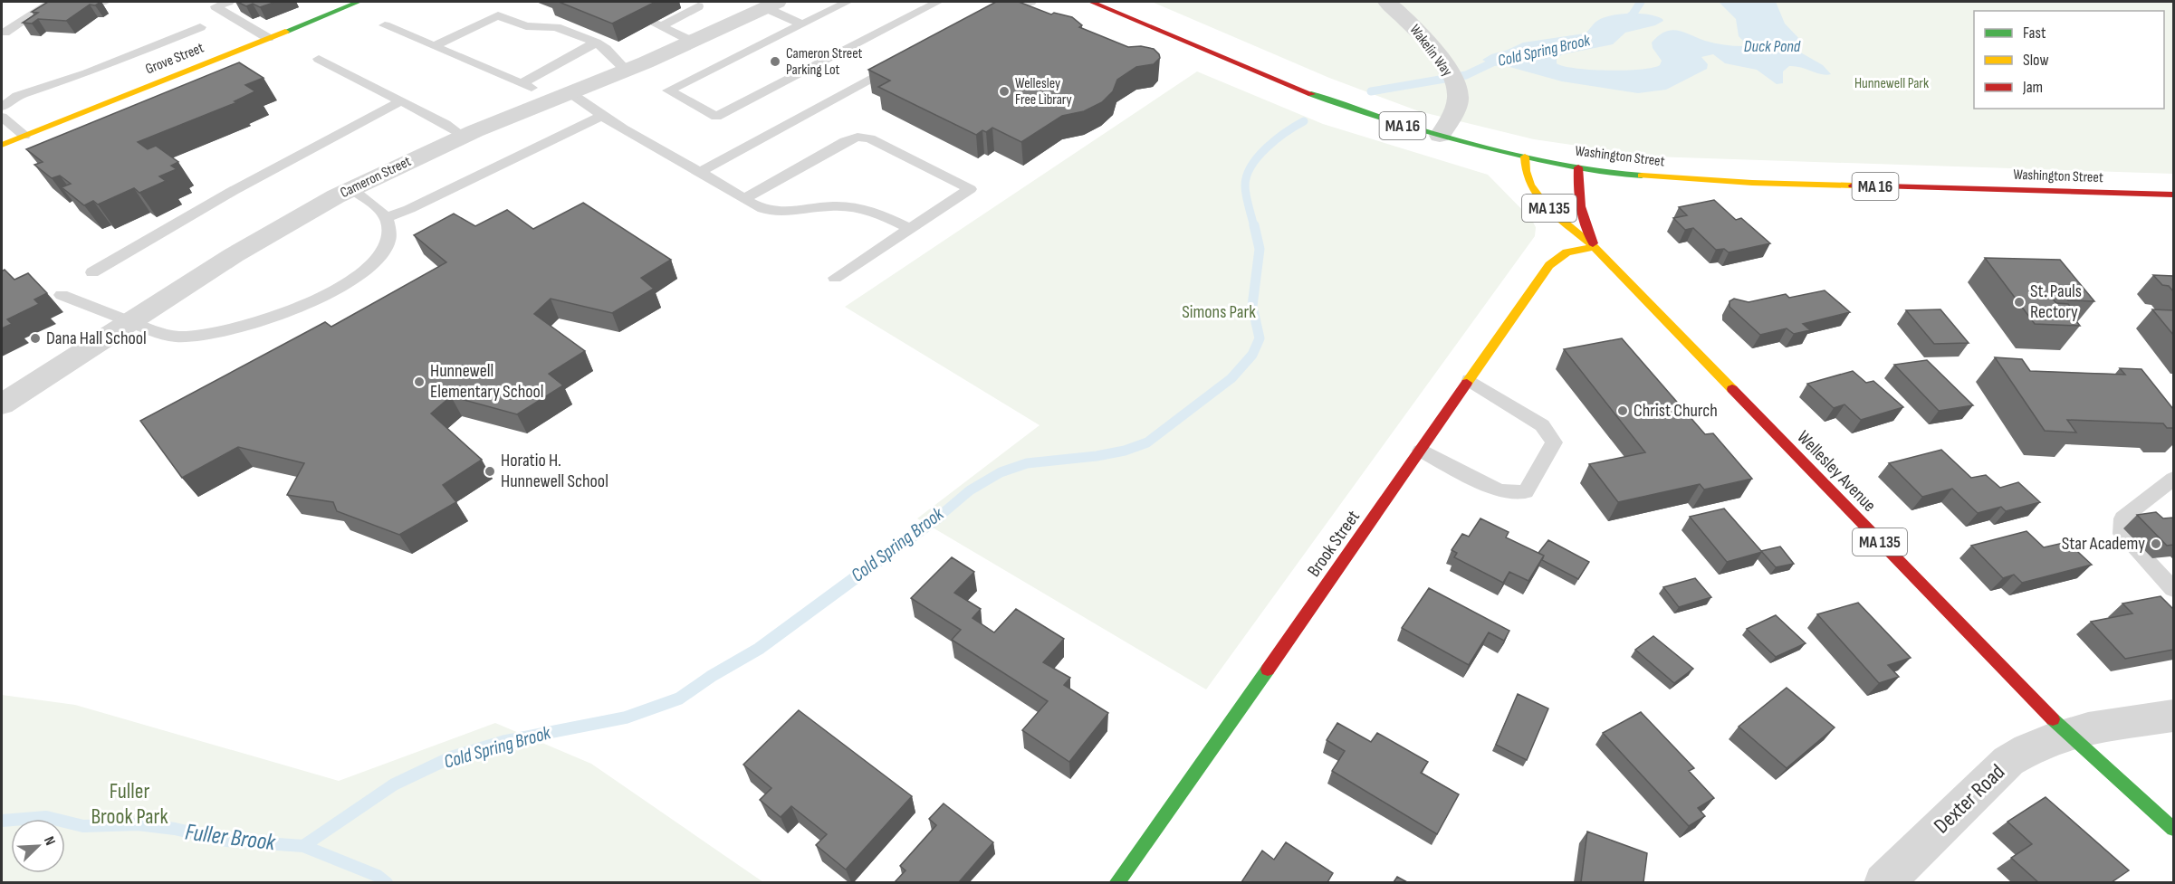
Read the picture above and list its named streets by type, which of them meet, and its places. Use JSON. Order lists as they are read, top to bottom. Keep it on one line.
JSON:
{"streets":{"main road":["Grove Street","MA 16","Washington Street","MA 135","Wellesley Avenue","Brook Street"],"street":["Wakelin Way","Cameron Street","Dexter Road"]},"crossings":[["Wakelin Way","Washington Street"],["Washington Street","Wellesley Avenue"],["Wellesley Avenue","Brook Street"],["Wellesley Avenue","Dexter Road"]],"water":["Duck Pond","Cold Spring Brook","Fuller Brook"],"parks":["Hunnewell Park","Simons Park","Fuller Brook Park"],"places":["Cameron Street Parking Lot","Wellesley Free Library","St. Pauls Rectory","Dana Hall School","Hunnewell Elementary School","Christ Church","Horatio H. Hunnewell School","Star Academy"],"legend":["Fast","Slow","Jam"],"north":"top right"}
